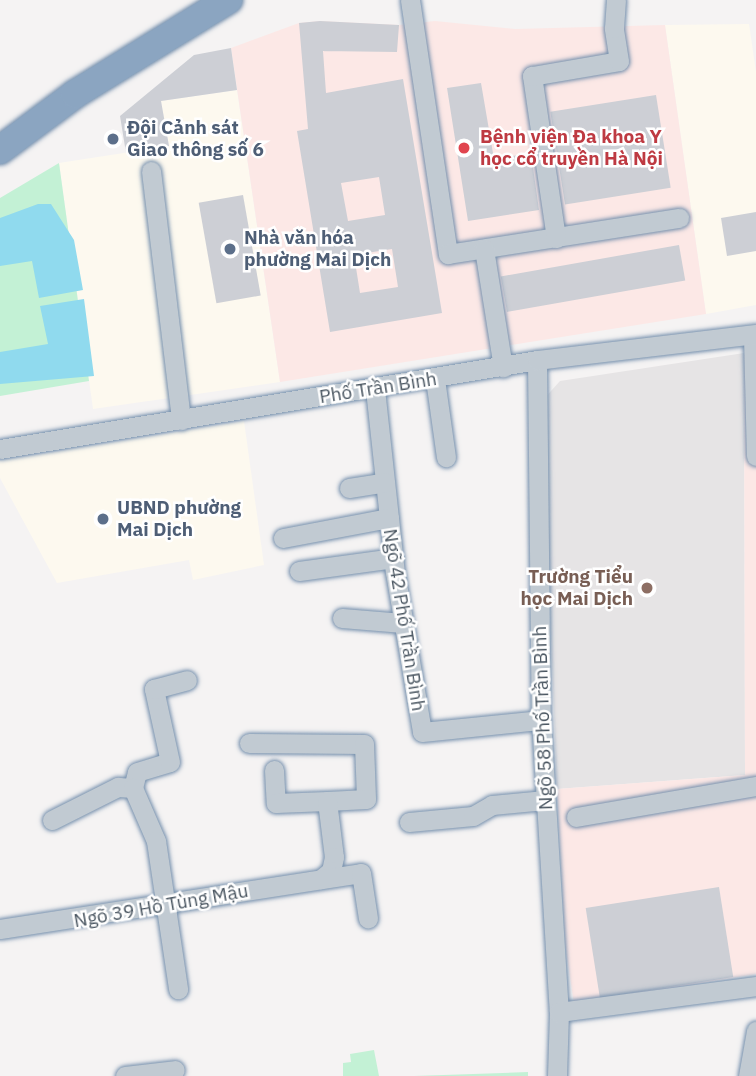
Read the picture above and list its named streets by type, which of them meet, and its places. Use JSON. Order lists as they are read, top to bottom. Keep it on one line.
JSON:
{"streets":{"street":["Phố Trần Bình","Ngõ 42 Phố Trần Bình","Ngõ 58 Phố Trần Bình","Ngõ 39 Hồ Tùng Mậu"]},"crossings":[["Phố Trần Bình","Ngõ 42 Phố Trần Bình"],["Phố Trần Bình","Ngõ 58 Phố Trần Bình"],["Ngõ 42 Phố Trần Bình","Ngõ 58 Phố Trần Bình"]],"places":["Đội Cảnh sát Giao thông số 6","Bệnh viện Đa khoa Y học cổ truyền Hà Nội","Nhà văn hóa phường Mai Dịch","UBND phường Mai Dịch","Trường Tiểu học Mai Dịch"]}
